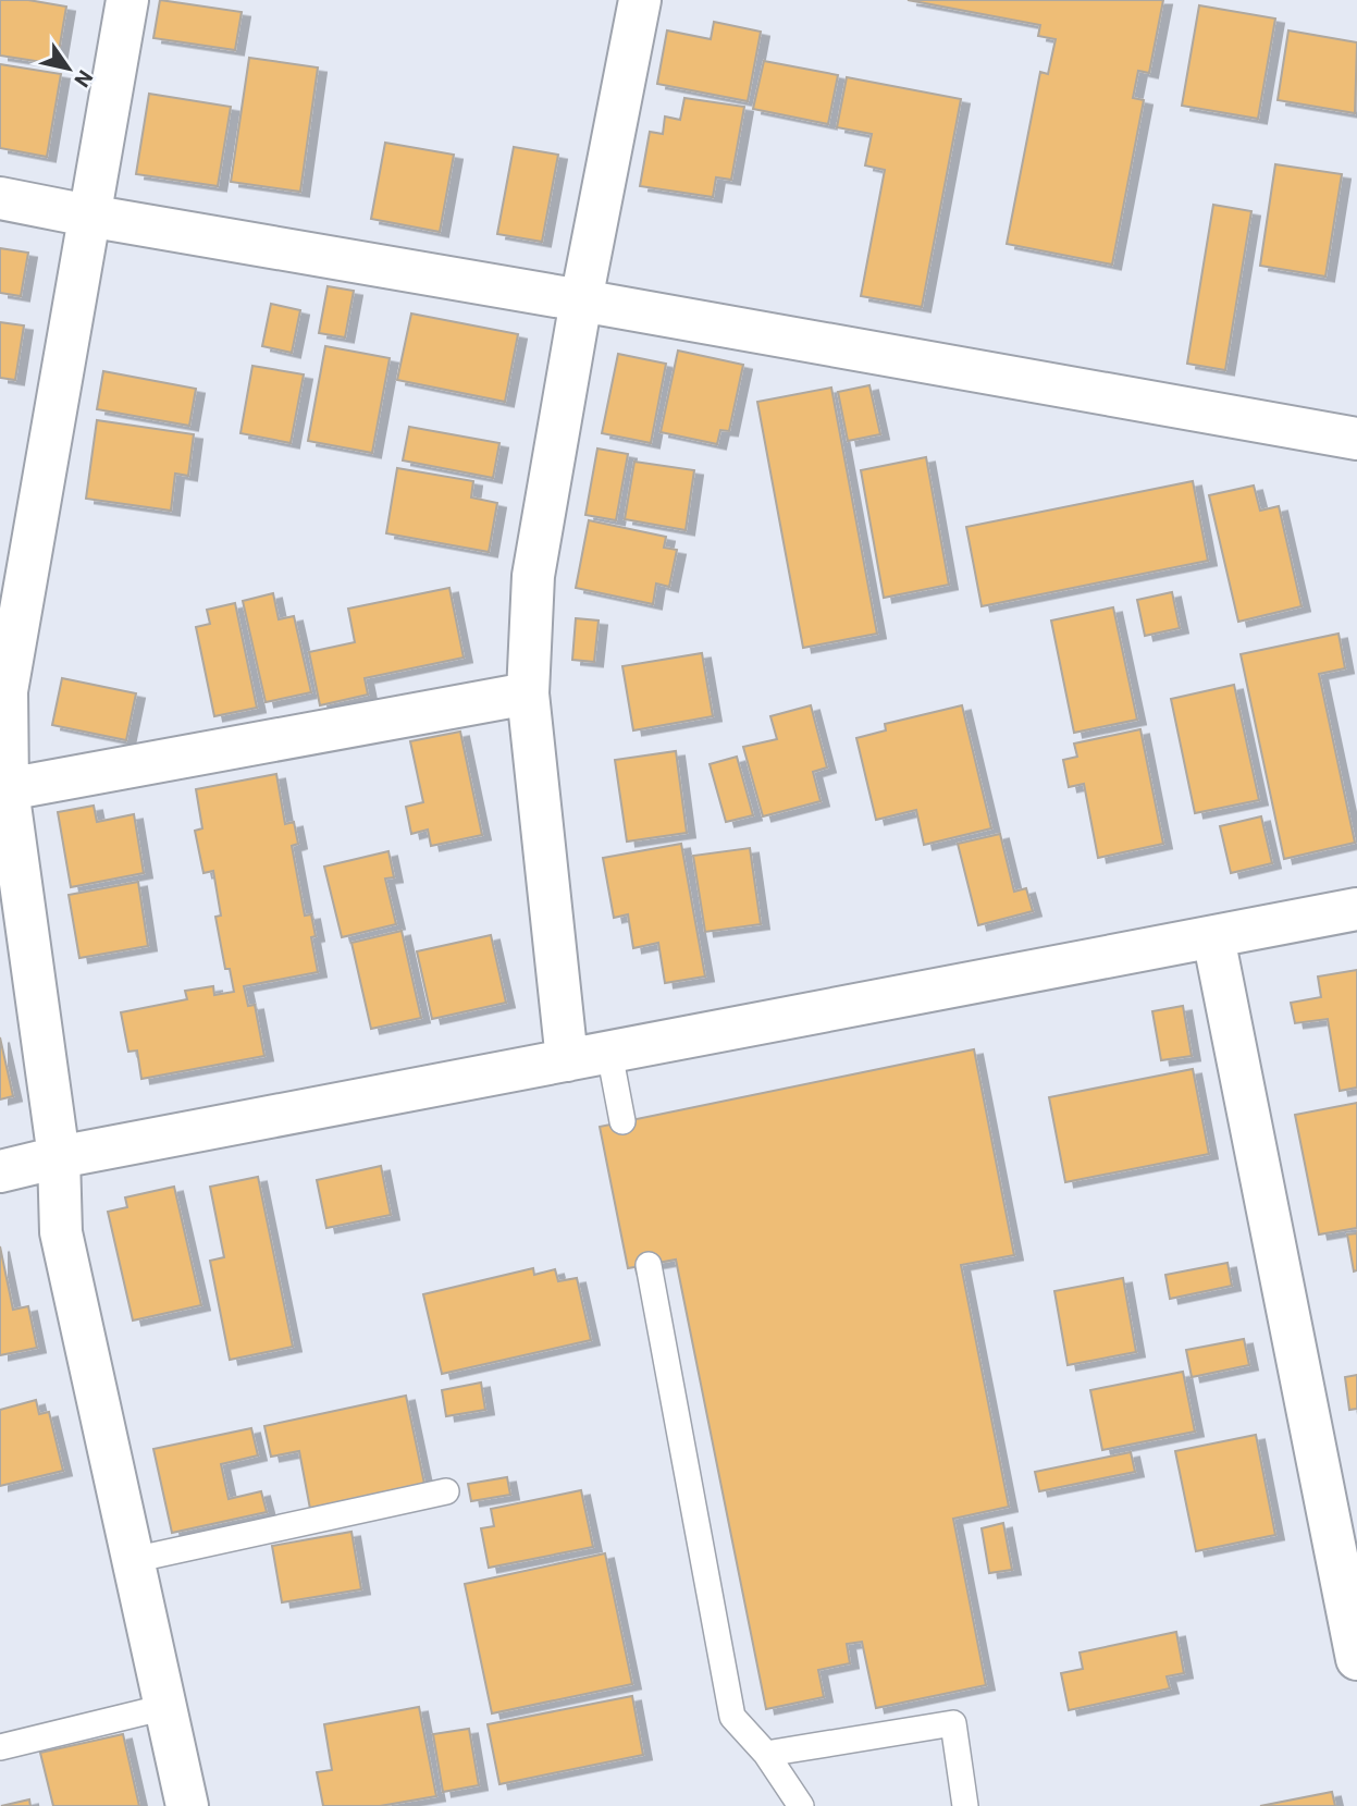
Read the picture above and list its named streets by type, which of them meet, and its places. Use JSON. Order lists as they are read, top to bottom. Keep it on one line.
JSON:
{"north":"bottom right"}
